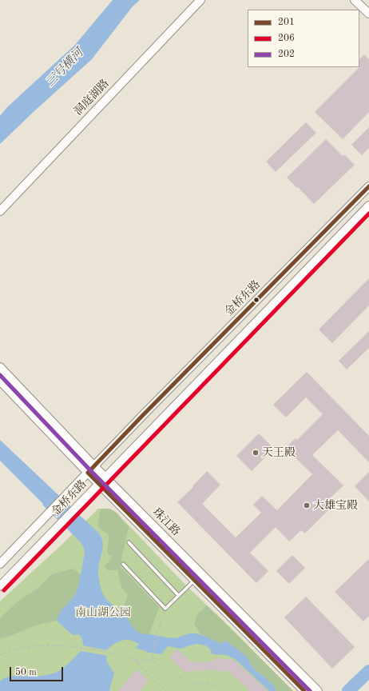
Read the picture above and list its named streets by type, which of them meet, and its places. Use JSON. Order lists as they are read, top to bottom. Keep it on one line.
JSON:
{"streets":{"street":["洞庭湖路","金桥东路","珠江路"]},"crossings":[["金桥东路","珠江路"]],"water":["三号横河"],"parks":["南山湖公园"],"places":["天王殿","大雄宝殿"],"lines":["transit line 201","transit line 206","transit line 202"],"legend":["201","206","202"],"scale_bar":"50 m"}
